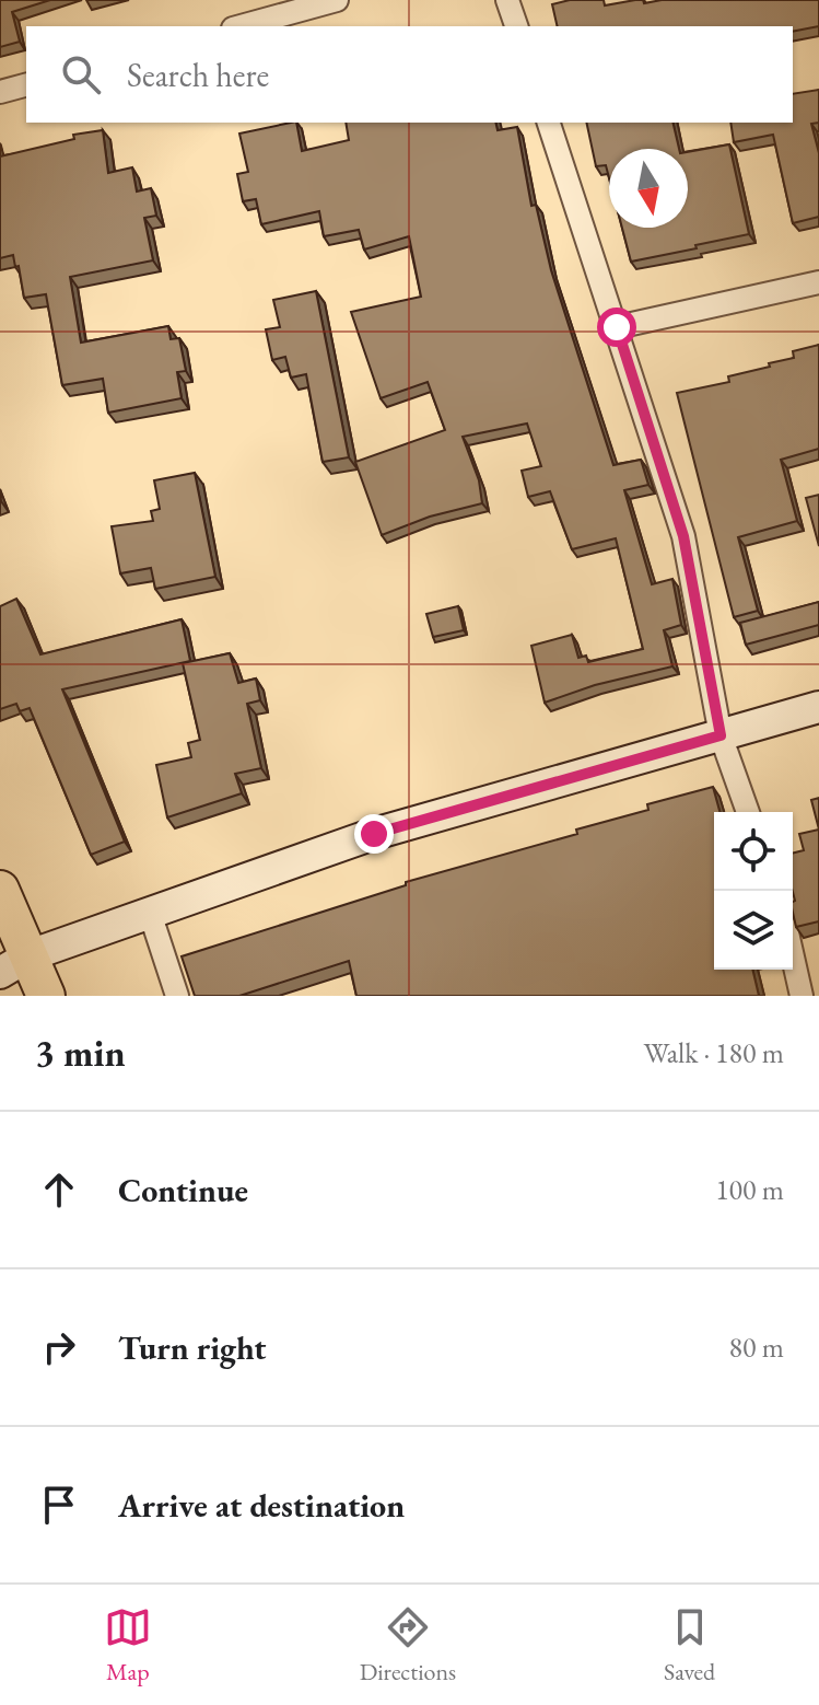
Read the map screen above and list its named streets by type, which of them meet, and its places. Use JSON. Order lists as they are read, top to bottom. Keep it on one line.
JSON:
{"north":"bottom","page":{"search":"Search here","heading":["3 min","Walk · 180 m"],"list":[["Continue","100 m"],["Turn right","80 m"],"Arrive at destination"],"nav":["Map","Directions","Saved"]}}
